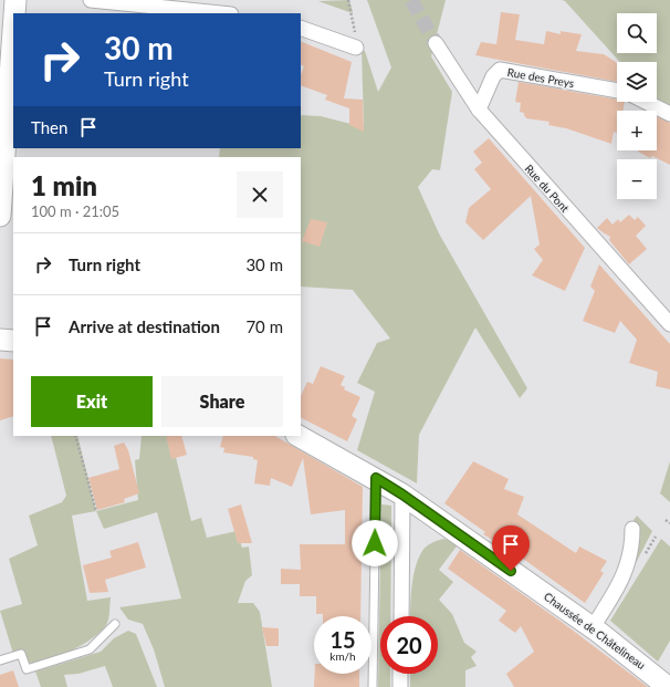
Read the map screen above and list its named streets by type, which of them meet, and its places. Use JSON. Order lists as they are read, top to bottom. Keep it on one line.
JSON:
{"streets":{"main road":["Chaussée de Châtelineau"],"street":["Rue des Preys","Rue du Pont"]},"crossings":[["Rue des Preys","Rue du Pont"]],"page":{"map_buttons":["+","−"],"turn":["30 m","Turn right"],"then":"Then","heading":["1 min","100 m · 21:05"],"list":[{"name":"Turn right","value":"30 m"},{"name":"Arrive at destination","value":"70 m"}],"buttons":["Exit","Share"],"speed":"15 km/h","limit":"20"}}
